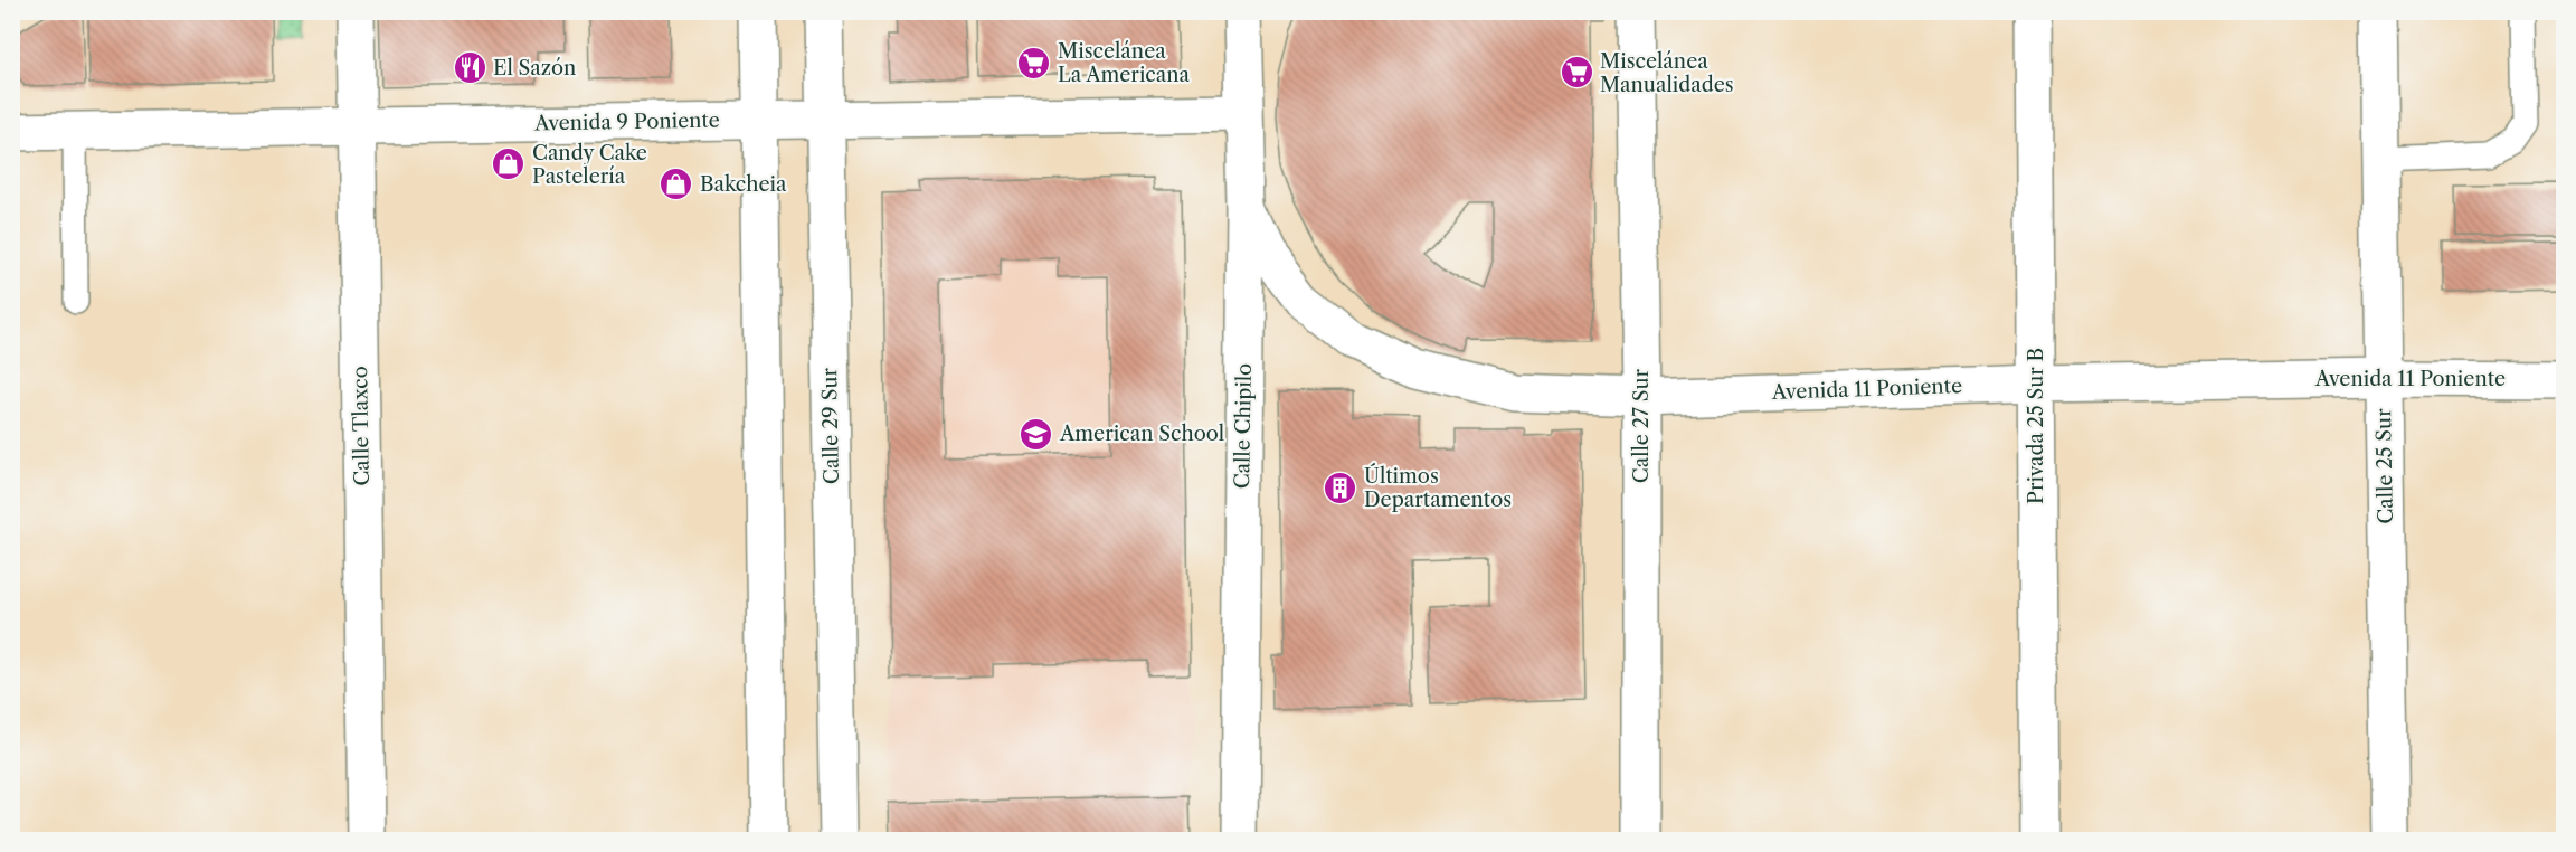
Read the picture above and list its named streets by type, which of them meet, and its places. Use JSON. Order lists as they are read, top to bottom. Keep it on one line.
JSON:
{"streets":{"street":["Avenida 9 Poniente","Avenida 11 Poniente","Calle Tlaxco","Calle 29 Sur","Calle Chipilo","Calle 27 Sur","Privada 25 Sur B","Calle 25 Sur"]},"crossings":[["Avenida 9 Poniente","Calle Tlaxco"],["Avenida 9 Poniente","Calle 29 Sur"],["Avenida 9 Poniente","Calle Chipilo"],["Avenida 11 Poniente","Calle Chipilo"],["Avenida 11 Poniente","Calle 27 Sur"],["Avenida 11 Poniente","Privada 25 Sur B"],["Avenida 11 Poniente","Calle 25 Sur"]],"places":{"supermarket":["Miscelánea La Americana","Miscelánea Manualidades"],"restaurant":["El Sazón"],"shop":["Candy Cake Pastelería","Bakcheia"],"school or university":["American School"],"building":["Últimos Departamentos"]}}
